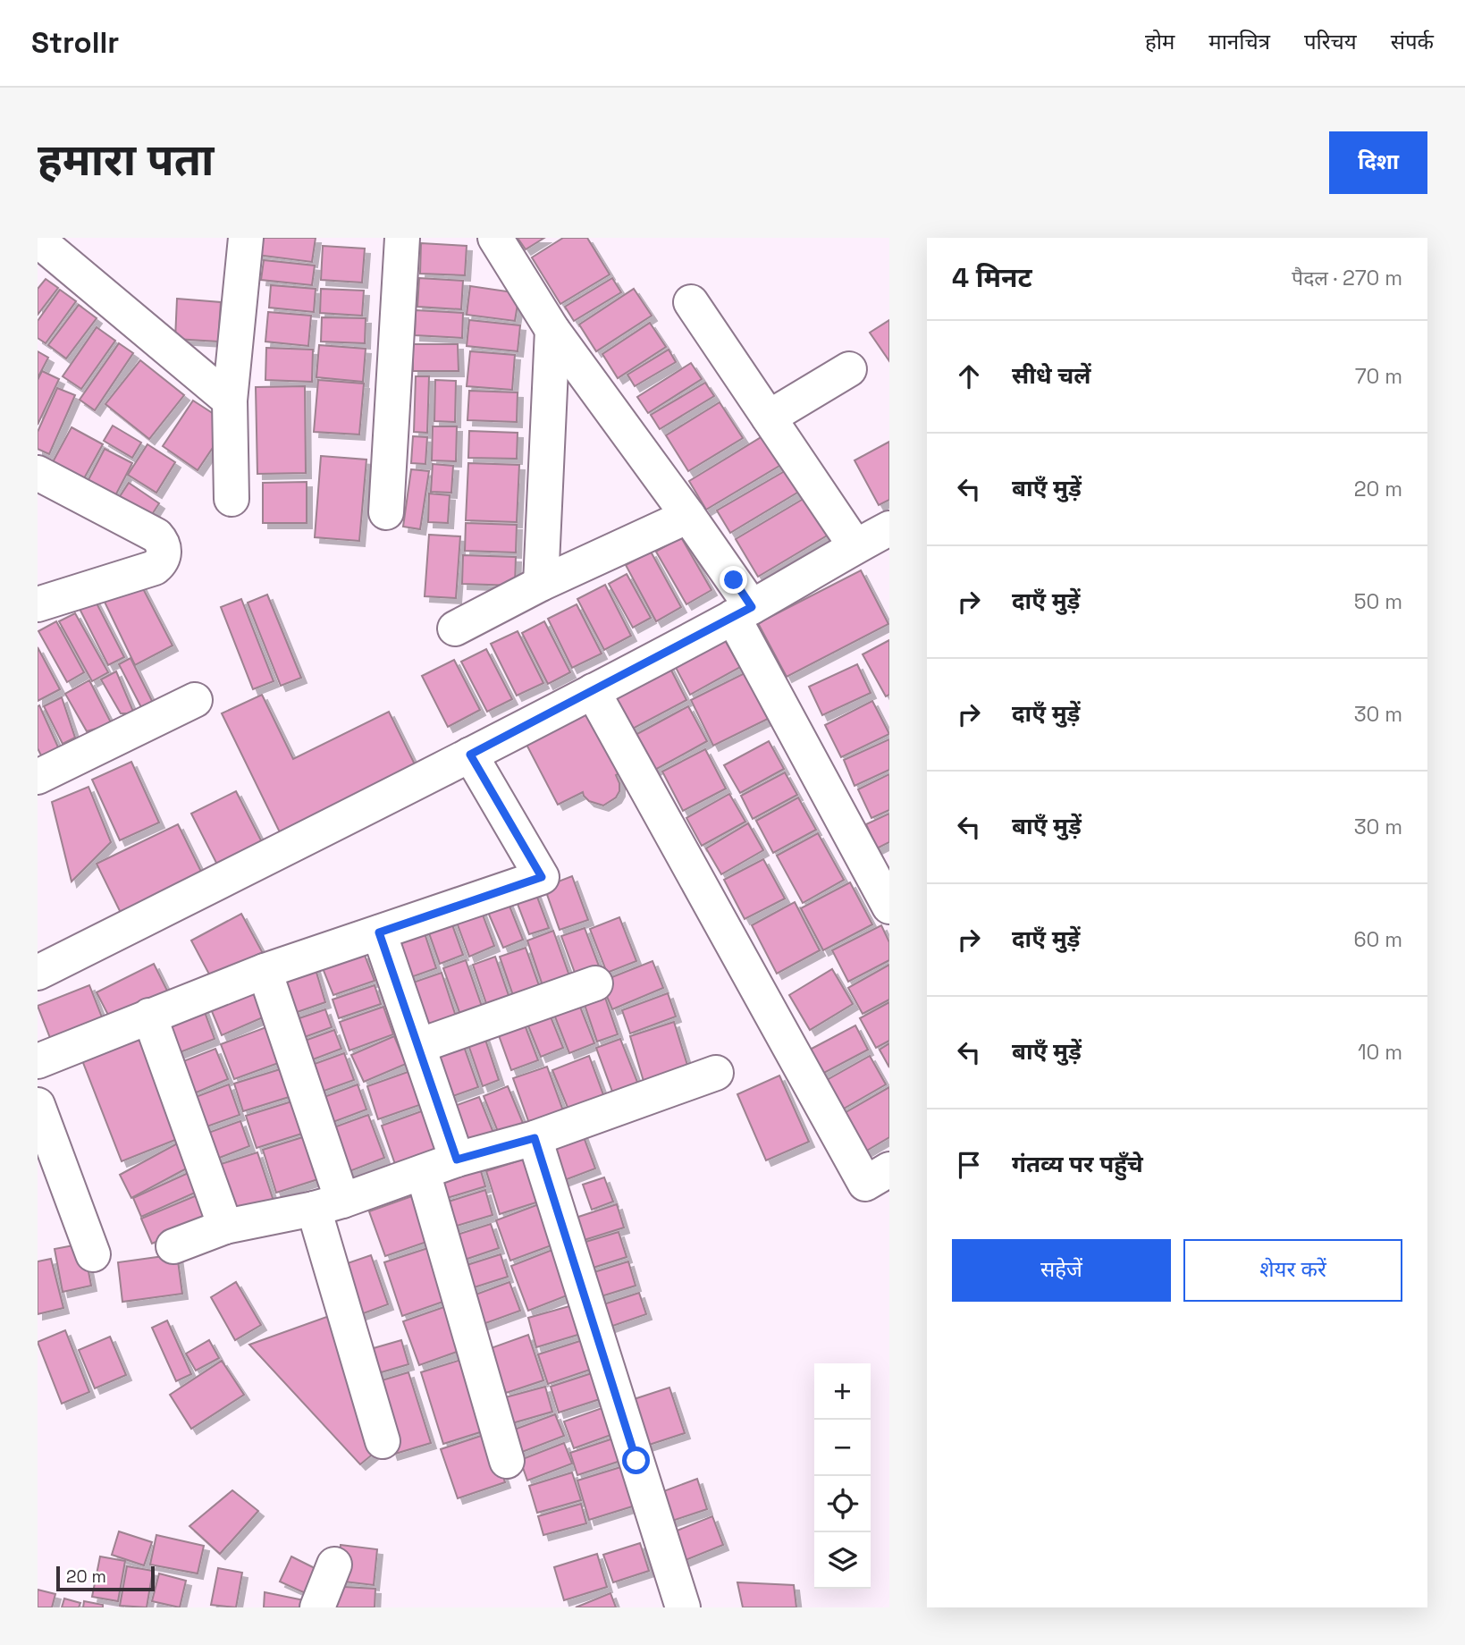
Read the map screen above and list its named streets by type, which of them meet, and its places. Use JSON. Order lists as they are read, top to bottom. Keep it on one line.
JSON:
{"scale_bar":"20 m","page":{"header":"Strollr","nav":["होम","मानचित्र","परिचय","संपर्क"],"buttons":["दिशा",["सहेजें","शेयर करें"]],"title":"हमारा पता","heading":["4 मिनट","पैदल · 270 m"],"list":[["सीधे चलें","70 m"],["बाएँ मुड़ें","20 m"],["दाएँ मुड़ें","50 m"],["दाएँ मुड़ें","30 m"],["बाएँ मुड़ें","30 m"],["दाएँ मुड़ें","60 m"],["बाएँ मुड़ें","10 m"],"गंतव्य पर पहुँचे"],"map_buttons":["+","−"],"scale":"20 m"}}
